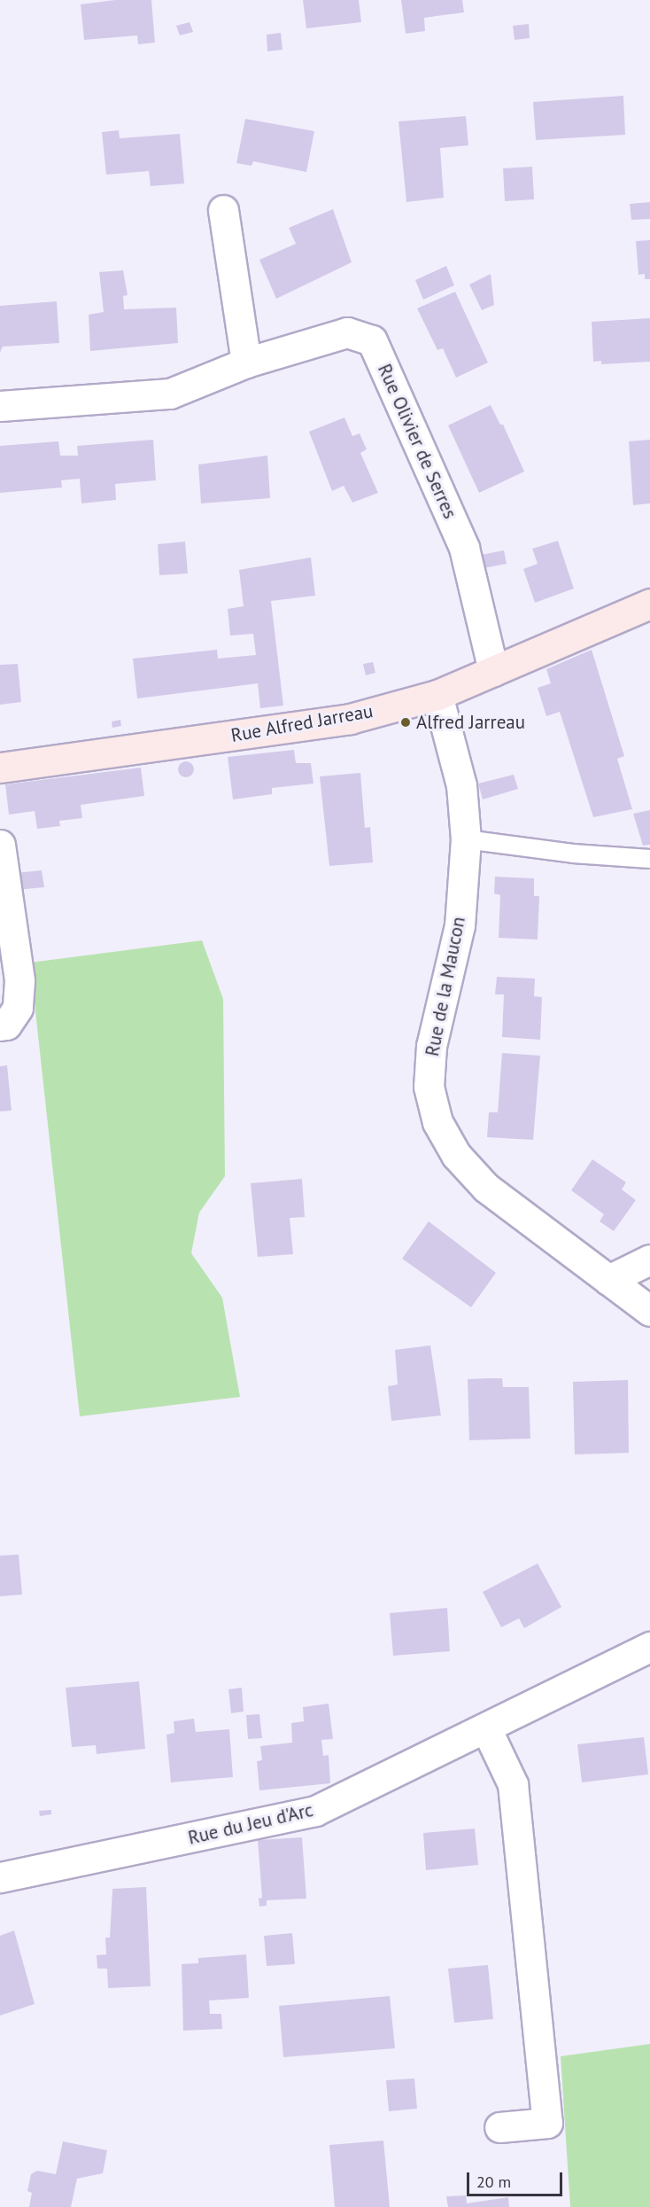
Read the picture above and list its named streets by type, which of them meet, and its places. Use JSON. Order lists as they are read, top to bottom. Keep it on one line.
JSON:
{"streets":{"street":["Rue Olivier de Serres","Rue Alfred Jarreau","Rue de la Maucon","Rue du Jeu d'Arc"]},"crossings":[["Rue Olivier de Serres","Rue Alfred Jarreau"],["Rue Alfred Jarreau","Rue de la Maucon"]],"places":["Alfred Jarreau"],"scale_bar":"20 m"}
